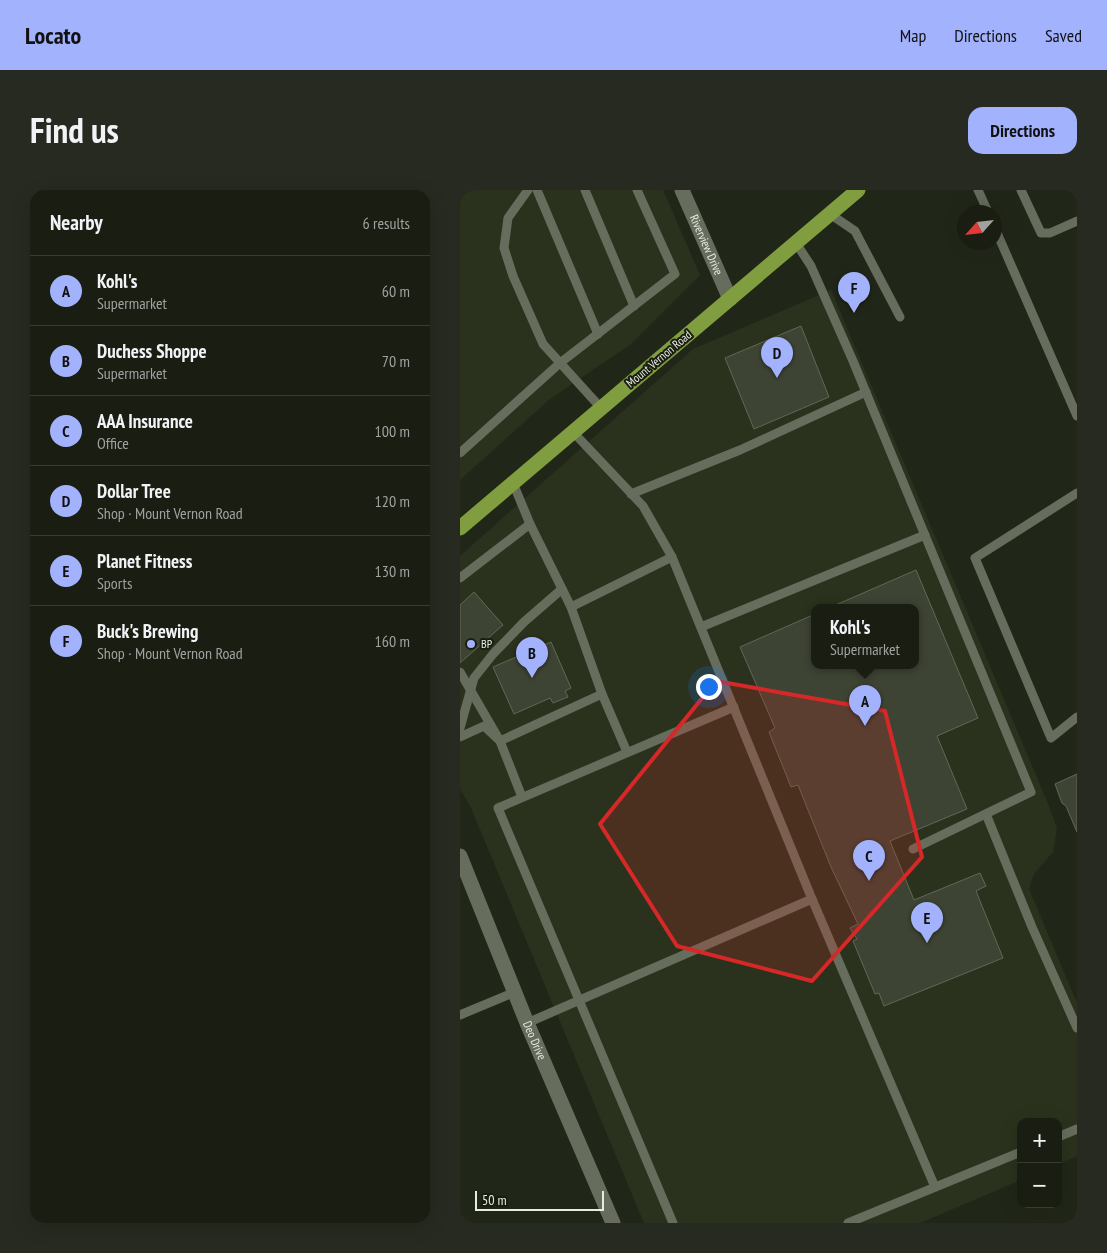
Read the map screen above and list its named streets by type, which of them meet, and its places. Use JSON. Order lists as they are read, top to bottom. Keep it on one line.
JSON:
{"streets":{"highway":["Mount Vernon Road"],"street":["Riverview Drive","Deo Drive"]},"crossings":[["Riverview Drive","Mount Vernon Road"]],"places":["BP"],"scale_bar":"50 m","north":"bottom left","page":{"header":"Locato","nav":["Map","Directions","Saved"],"title":"Find us","buttons":"Directions","heading":["Nearby","6 results"],"list":[{"mark":"A","name":"Kohl's","note":"Supermarket","value":"60 m"},{"mark":"B","name":"Duchess Shoppe","note":"Supermarket","value":"70 m"},{"mark":"C","name":"AAA Insurance","note":"Office","value":"100 m"},{"mark":"D","name":"Dollar Tree","note":"Shop · Mount Vernon Road","value":"120 m"},{"mark":"E","name":"Planet Fitness","note":"Sports","value":"130 m"},{"mark":"F","name":"Buck's Brewing","note":"Shop · Mount Vernon Road","value":"160 m"}],"pins":["F","D","B","A","C","E"],"popup":["Kohl's","Supermarket"],"map_buttons":["+","−"],"scale":"50 m"}}
